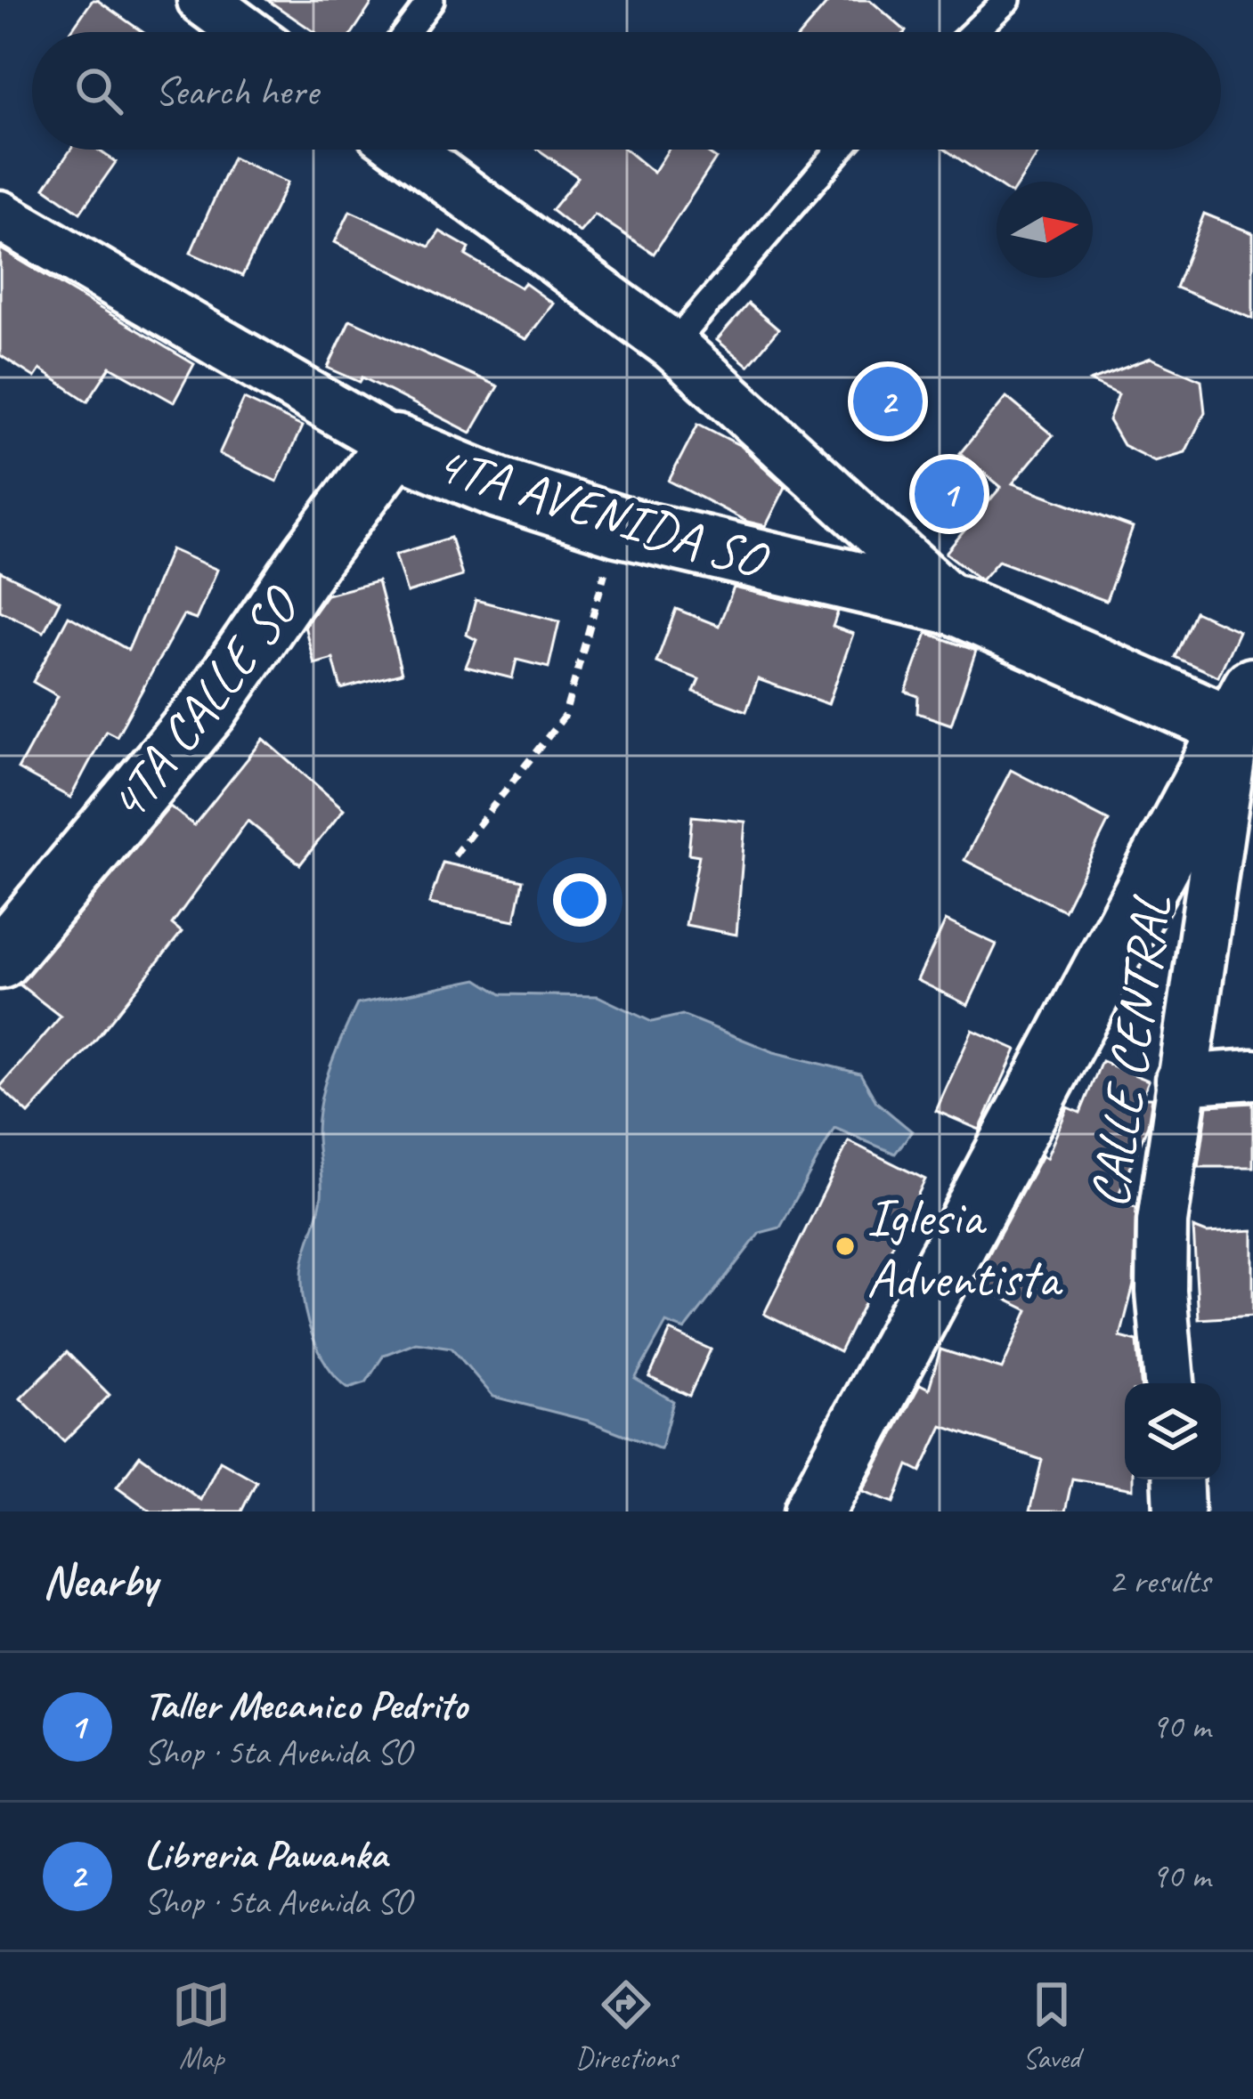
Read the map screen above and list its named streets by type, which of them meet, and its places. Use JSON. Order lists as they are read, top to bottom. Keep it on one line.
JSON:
{"streets":{"street":["4TA AVENIDA SO","4TA CALLE SO","CALLE CENTRAL"]},"crossings":[["4TA AVENIDA SO","4TA CALLE SO"],["4TA AVENIDA SO","CALLE CENTRAL"]],"places":["Iglesia Adventista"],"north":"right","page":{"search":"Search here","pins":["2","1"],"heading":["Nearby","2 results"],"list":[{"mark":"1","name":"Taller Mecanico Pedrito","note":"Shop · 5ta Avenida SO","value":"90 m"},{"mark":"2","name":"Libreria Pawanka","note":"Shop · 5ta Avenida SO","value":"90 m"}],"nav":["Map","Directions","Saved"]}}
